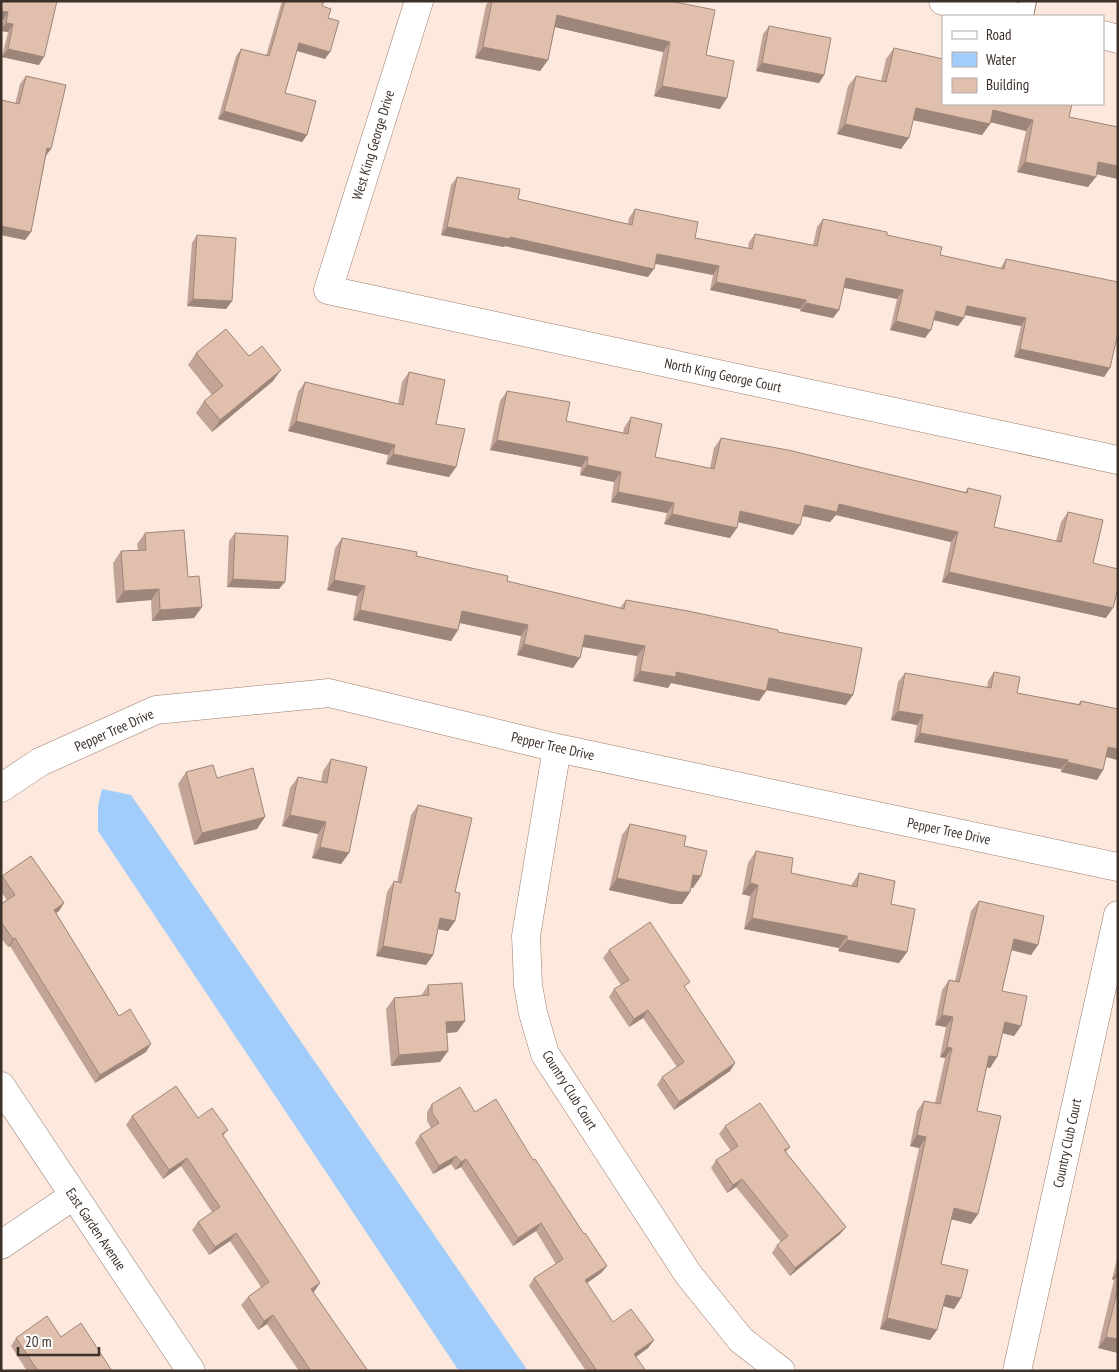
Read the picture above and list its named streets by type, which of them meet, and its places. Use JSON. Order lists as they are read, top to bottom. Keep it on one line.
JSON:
{"streets":{"street":["West King George Drive","North King George Court","Pepper Tree Drive","Country Club Court","East Garden Avenue"]},"crossings":[["West King George Drive","North King George Court"],["Pepper Tree Drive","Country Club Court"]],"legend":["Road","Water","Building"],"scale_bar":"20 m"}
